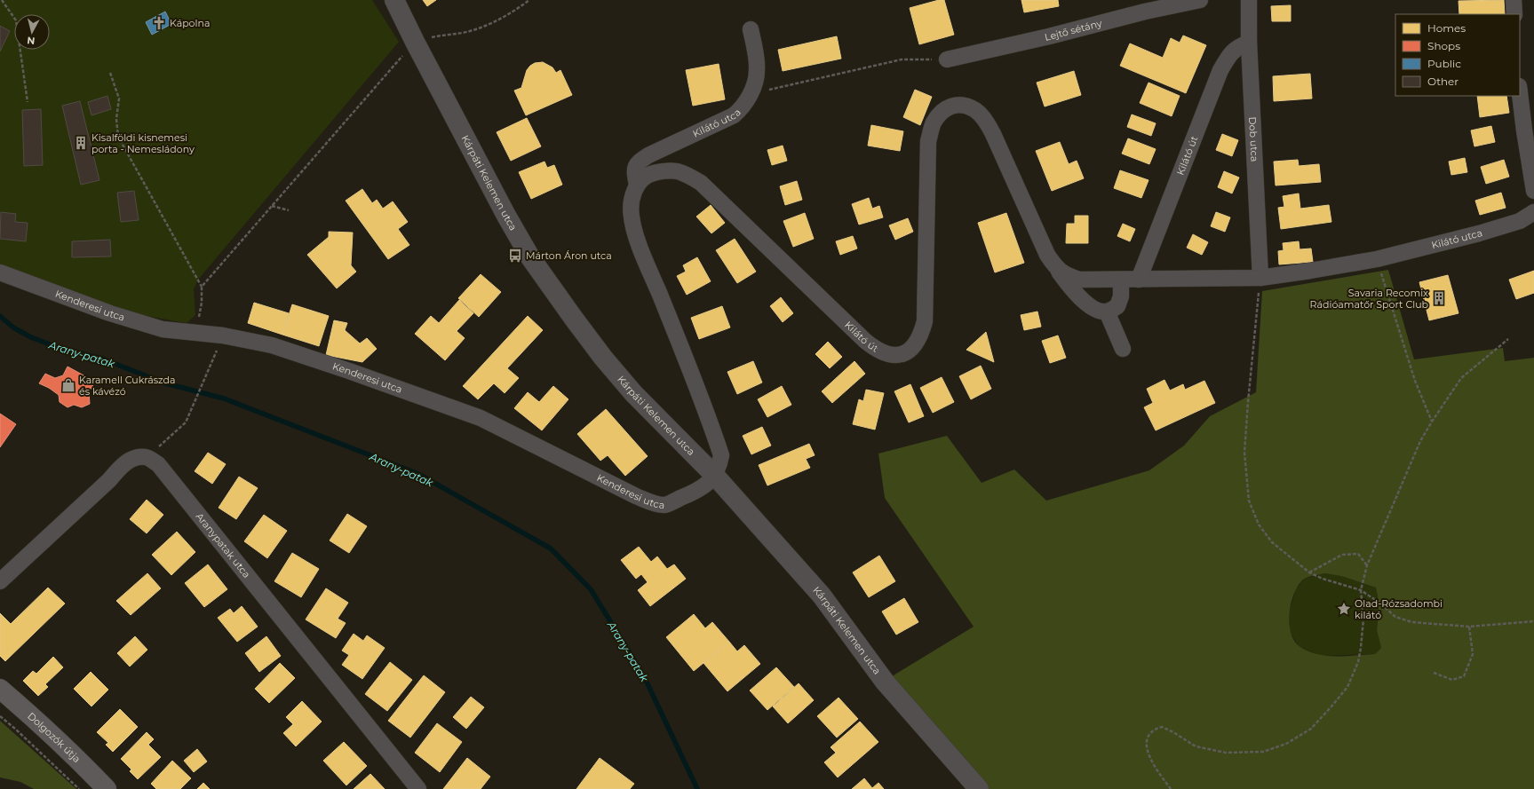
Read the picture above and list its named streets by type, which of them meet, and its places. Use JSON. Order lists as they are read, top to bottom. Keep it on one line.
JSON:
{"streets":{"main road":["Dolgozók útja"],"street":["Lejtő sétány","Kilátó utca","Dob utca","Kilátó út","Kárpáti Kelemen utca","Kenderesi utca","Aranypatak utca"]},"crossings":[["Kilátó utca","Kilátó út"],["Dob utca","Kilátó út"],["Kárpáti Kelemen utca","Kenderesi utca"]],"water":["Arany-patak"],"places":{"church":["Kápolna"],"building":["Kisalföldi kisnemesi porta - Nemesládony","Savaria Recomix Rádióamatőr Sport Club"],"bus stop":["Márton Áron utca"],"shop":["Karamell Cukrászda és kávézó"],"place":["Olad-Rózsadombi kilátó"]},"legend":["Homes","Shops","Public","Other"],"north":"bottom"}
